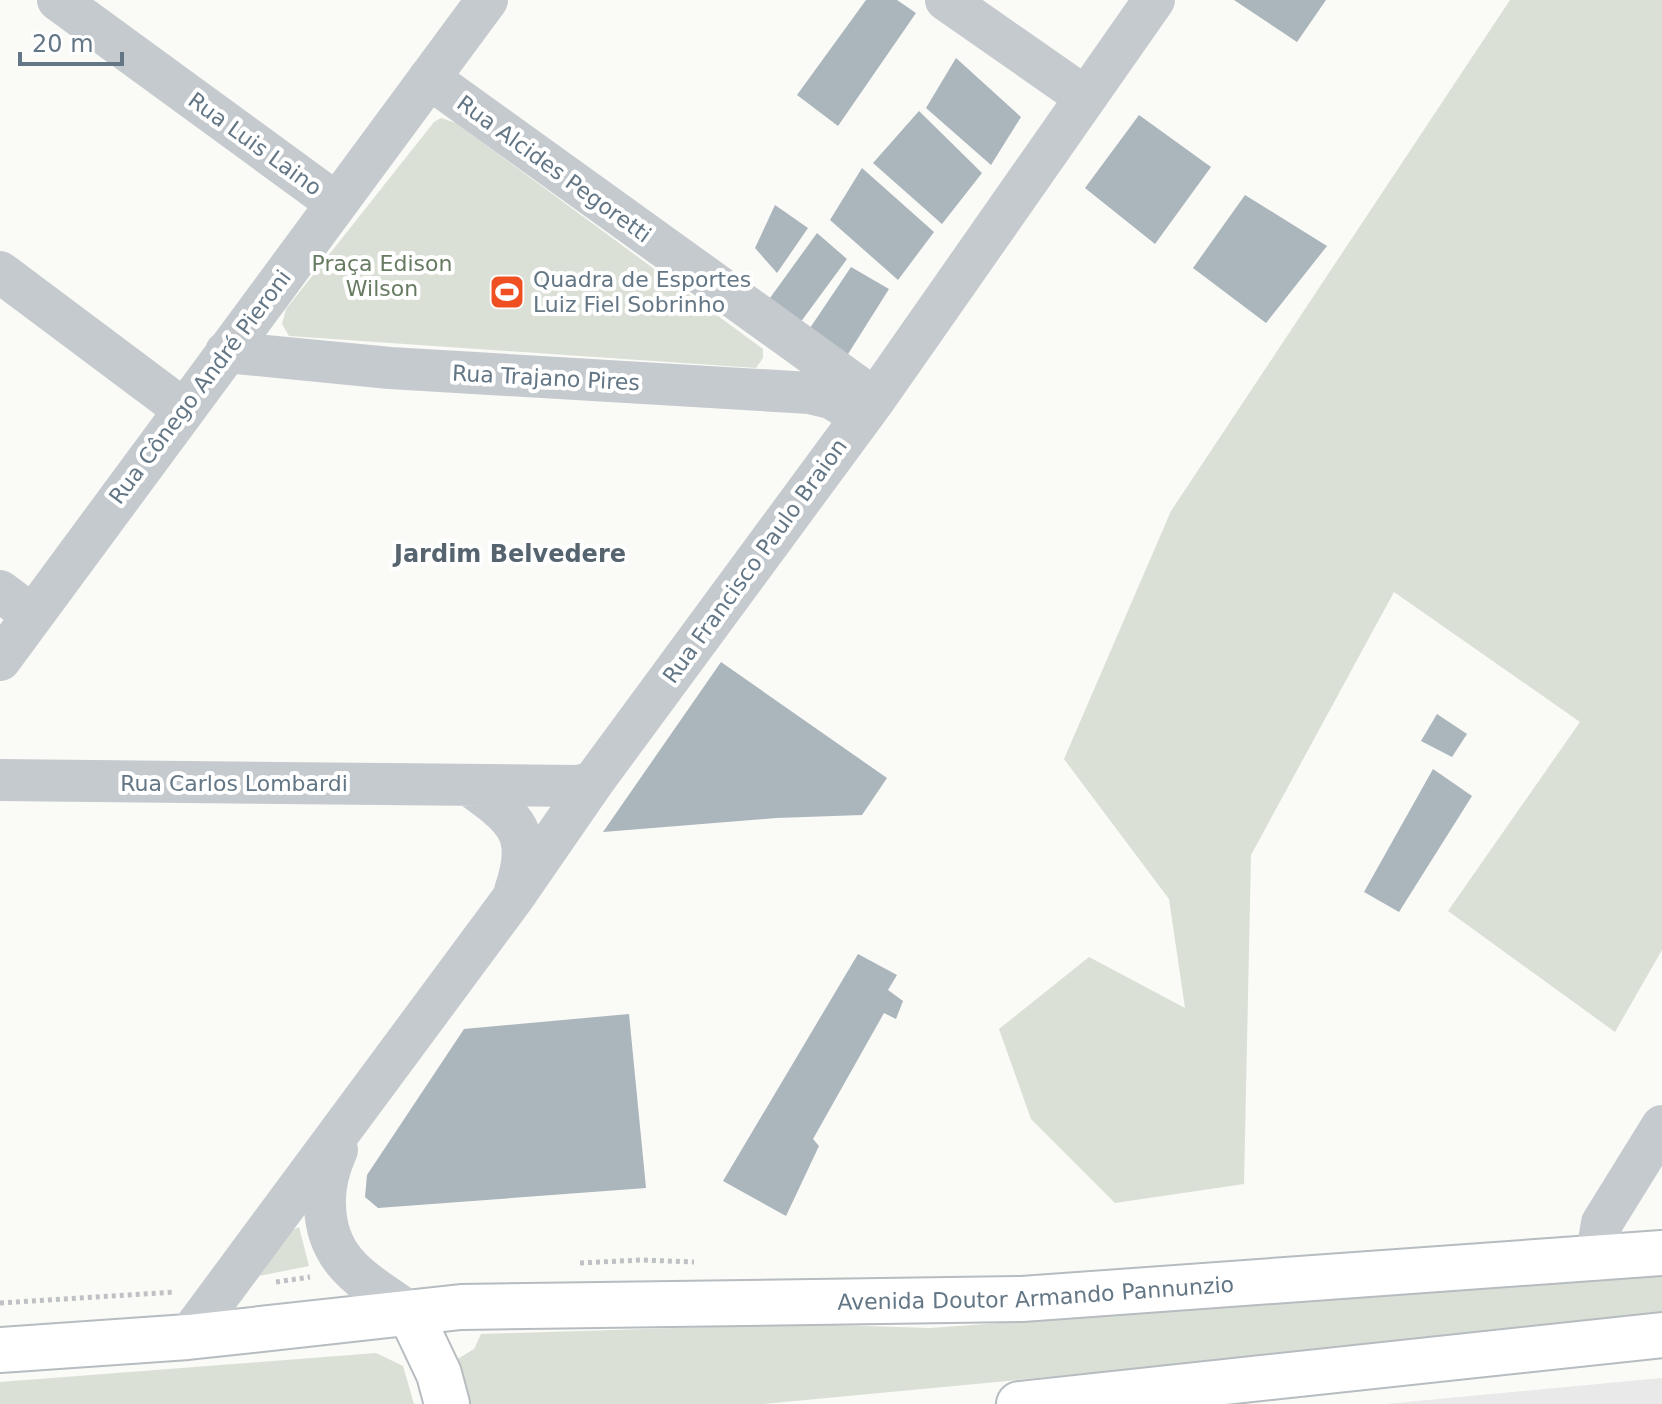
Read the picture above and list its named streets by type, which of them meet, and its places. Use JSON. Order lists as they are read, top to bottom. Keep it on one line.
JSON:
{"streets":{"main road":["Avenida Doutor Armando Pannunzio"],"street":["Rua Luis Laino","Rua Alcides Pegoretti","Rua Trajano Pires","Rua Cônego André Pieroni","Rua Francisco Paulo Braion","Rua Carlos Lombardi"]},"crossings":[["Rua Luis Laino","Rua Cônego André Pieroni"],["Rua Alcides Pegoretti","Rua Trajano Pires"],["Rua Alcides Pegoretti","Rua Cônego André Pieroni"],["Rua Alcides Pegoretti","Rua Francisco Paulo Braion"],["Rua Trajano Pires","Rua Cônego André Pieroni"],["Rua Trajano Pires","Rua Francisco Paulo Braion"],["Rua Francisco Paulo Braion","Rua Carlos Lombardi"],["Rua Francisco Paulo Braion","Avenida Doutor Armando Pannunzio"]],"districts":["Jardim Belvedere"],"parks":["Praça Edison Wilson"],"places":{"sports":["Quadra de Esportes Luiz Fiel Sobrinho"]},"scale_bar":"20 m"}
